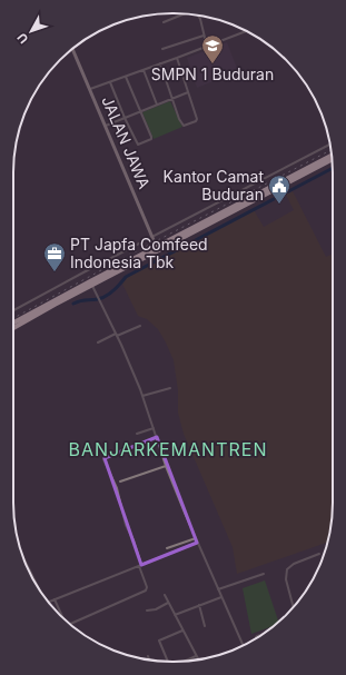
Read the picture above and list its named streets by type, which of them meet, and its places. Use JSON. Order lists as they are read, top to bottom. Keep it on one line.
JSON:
{"streets":{"street":["JALAN JAWA"]},"districts":["BANJARKEMANTREN"],"places":{"school or university":["SMPN 1 Buduran"],"public building":["Kantor Camat Buduran"],"office":["PT Japfa Comfeed Indonesia Tbk"]},"north":"bottom left"}
